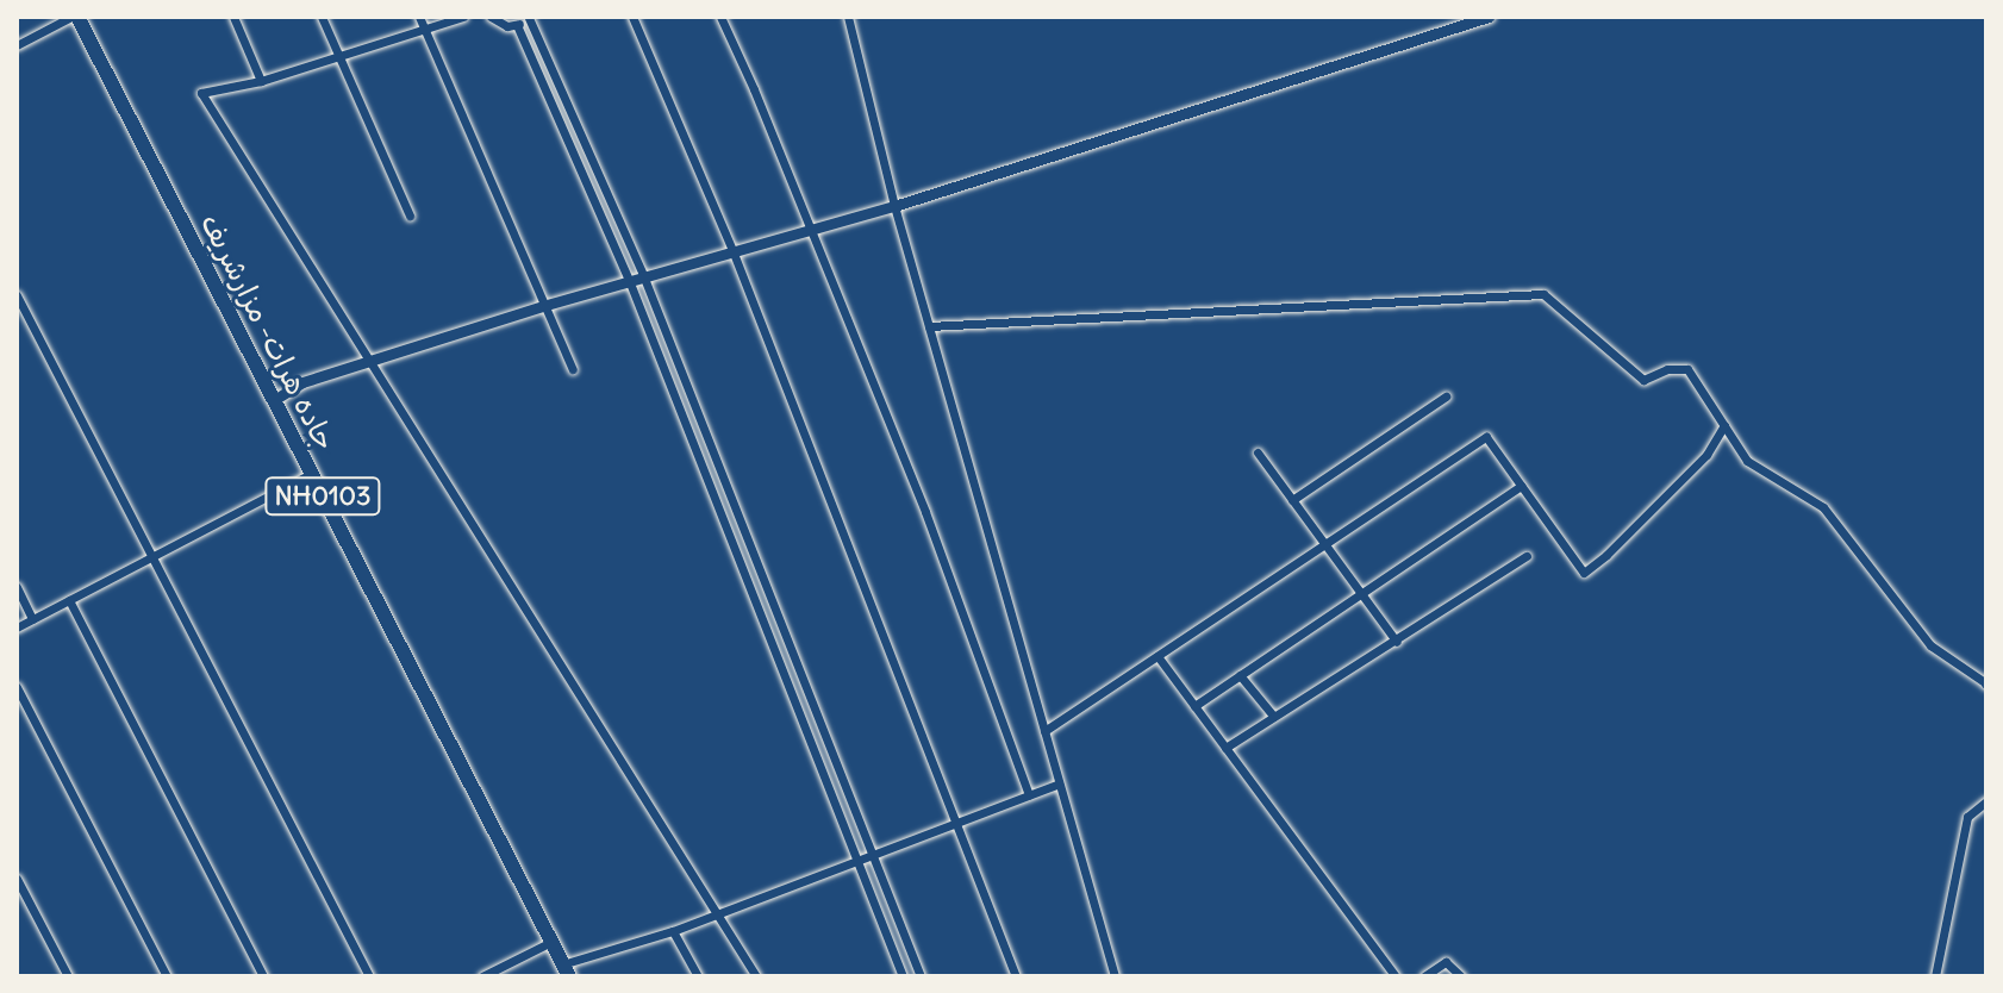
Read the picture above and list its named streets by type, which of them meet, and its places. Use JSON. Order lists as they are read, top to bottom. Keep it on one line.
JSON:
{"streets":{"highway":["جاده هرات- مزارشریف","NH0103"]}}
